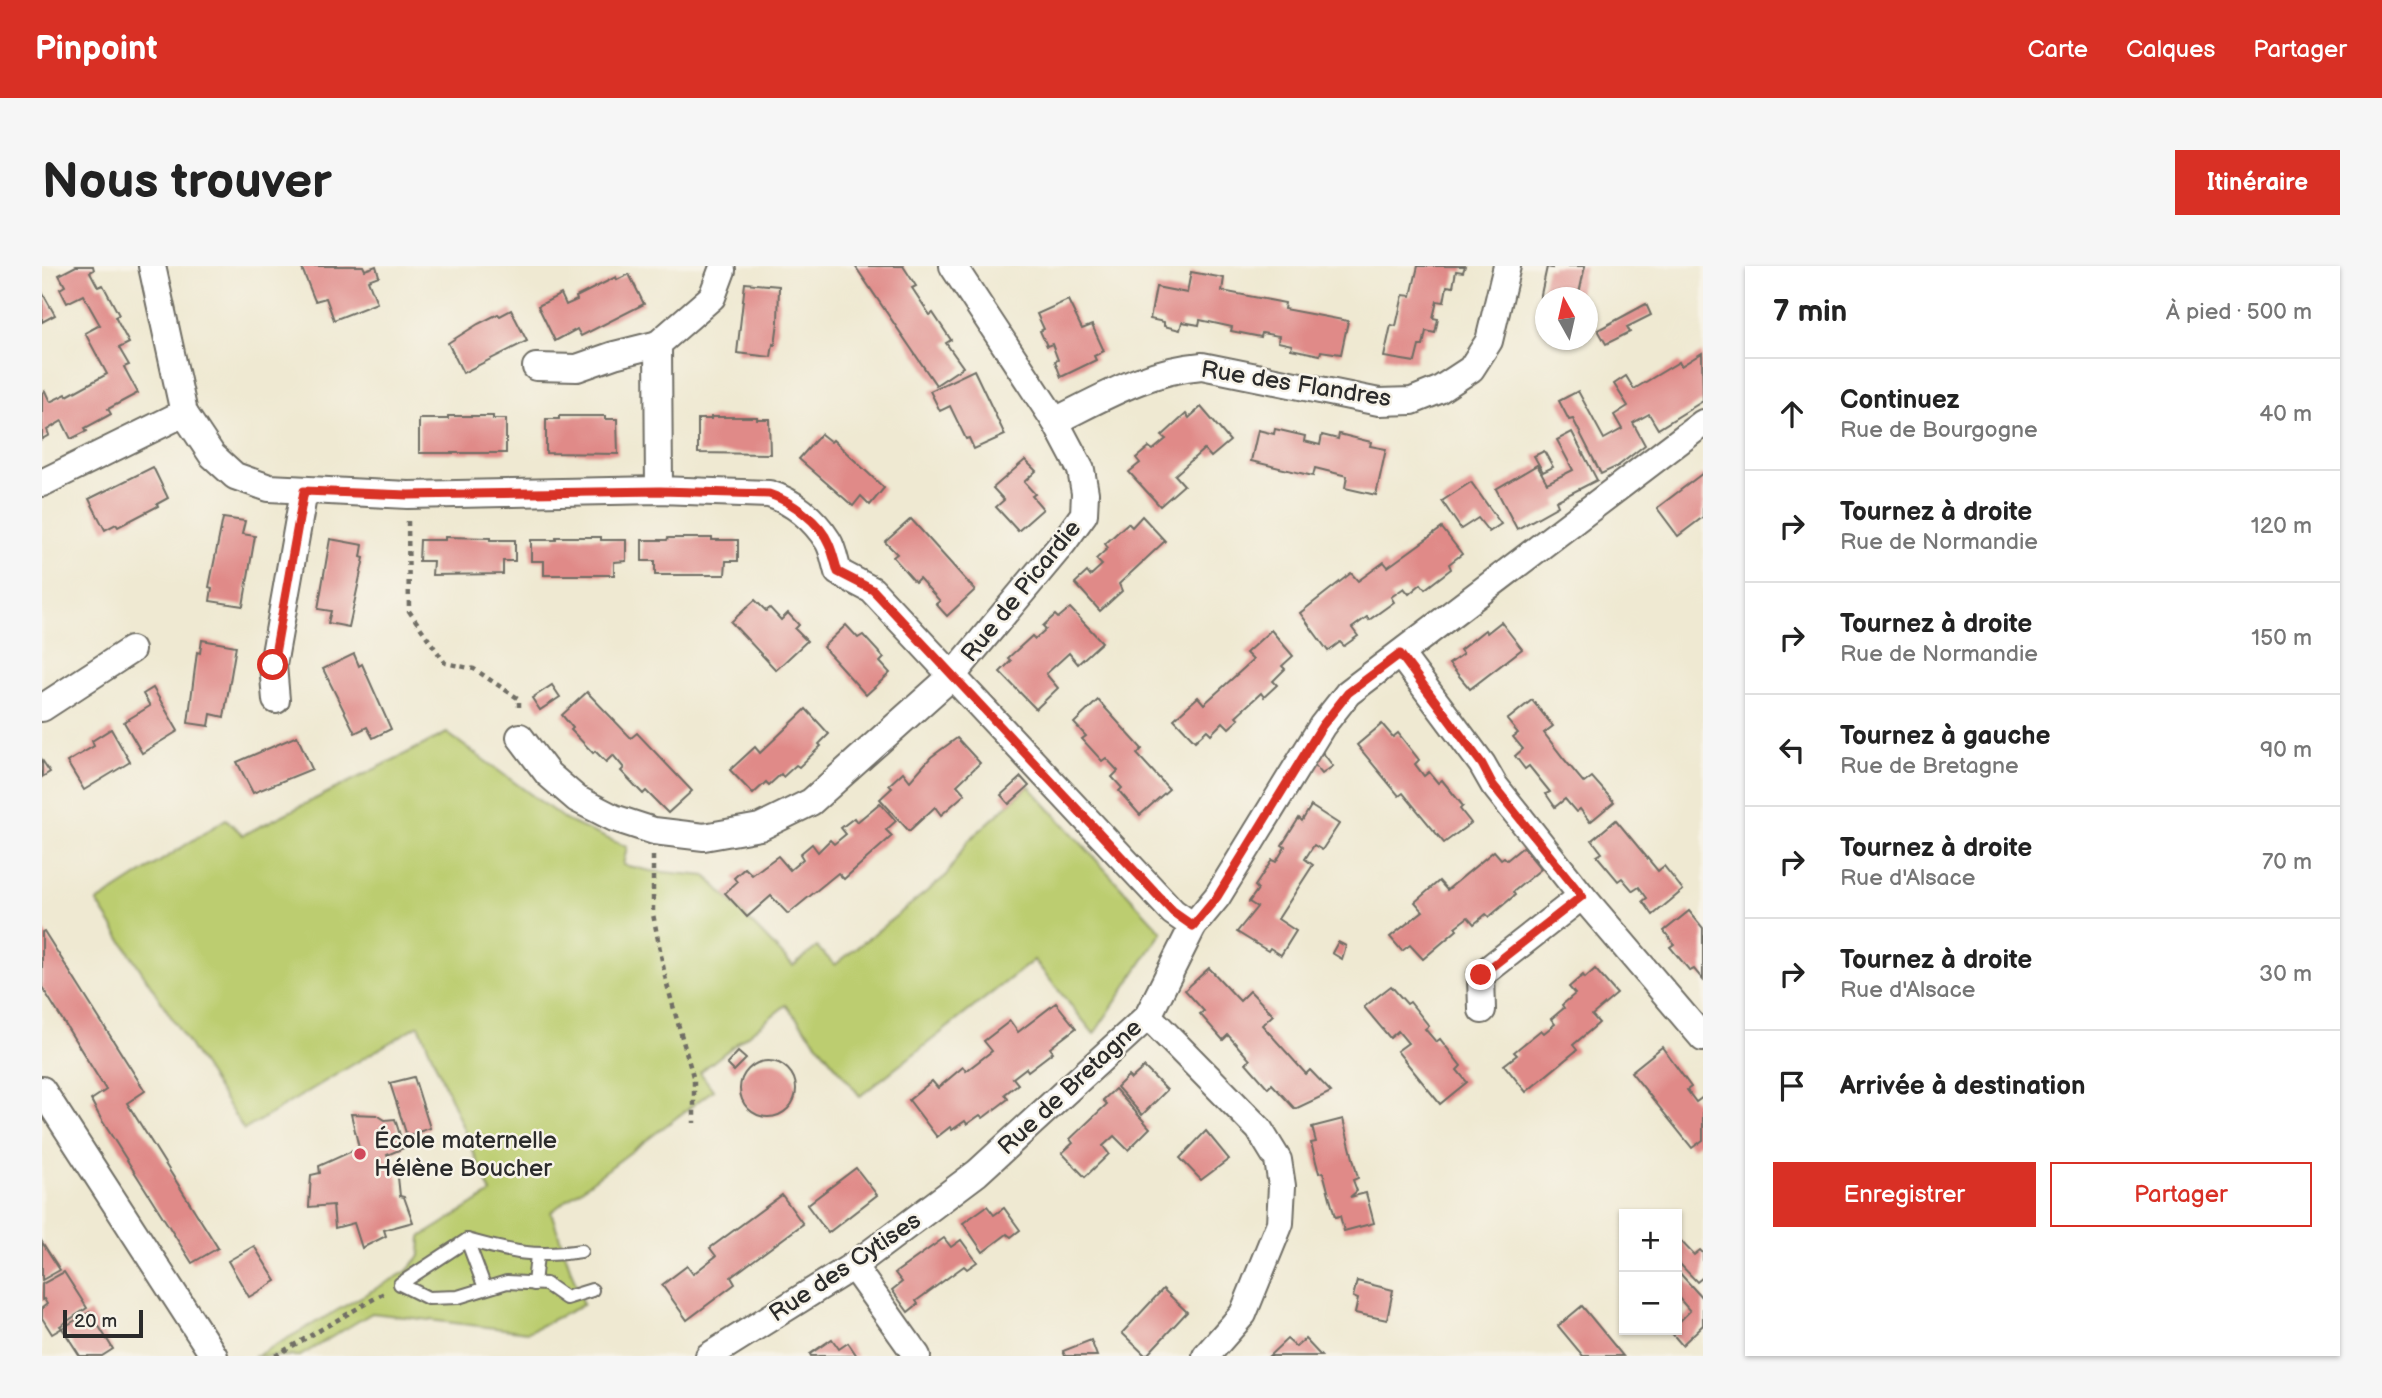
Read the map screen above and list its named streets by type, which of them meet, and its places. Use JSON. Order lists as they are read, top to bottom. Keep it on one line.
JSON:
{"streets":{"street":["Rue des Flandres","Rue de Picardie","Rue de Bretagne","Rue des Cytises"]},"crossings":[["Rue des Flandres","Rue de Picardie"],["Rue de Bretagne","Rue des Cytises"]],"places":["École maternelle Hélène Boucher"],"scale_bar":"20 m","north":"top","page":{"header":"Pinpoint","nav":["Carte","Calques","Partager"],"buttons":["Itinéraire",["Enregistrer","Partager"]],"title":"Nous trouver","heading":["7 min","À pied · 500 m"],"list":[["Continuez","Rue de Bourgogne","40 m"],["Tournez à droite","Rue de Normandie","120 m"],["Tournez à droite","Rue de Normandie","150 m"],["Tournez à gauche","Rue de Bretagne","90 m"],["Tournez à droite","Rue d'Alsace","70 m"],["Tournez à droite","Rue d'Alsace","30 m"],"Arrivée à destination"],"map_buttons":["+","−"],"scale":"20 m"}}
